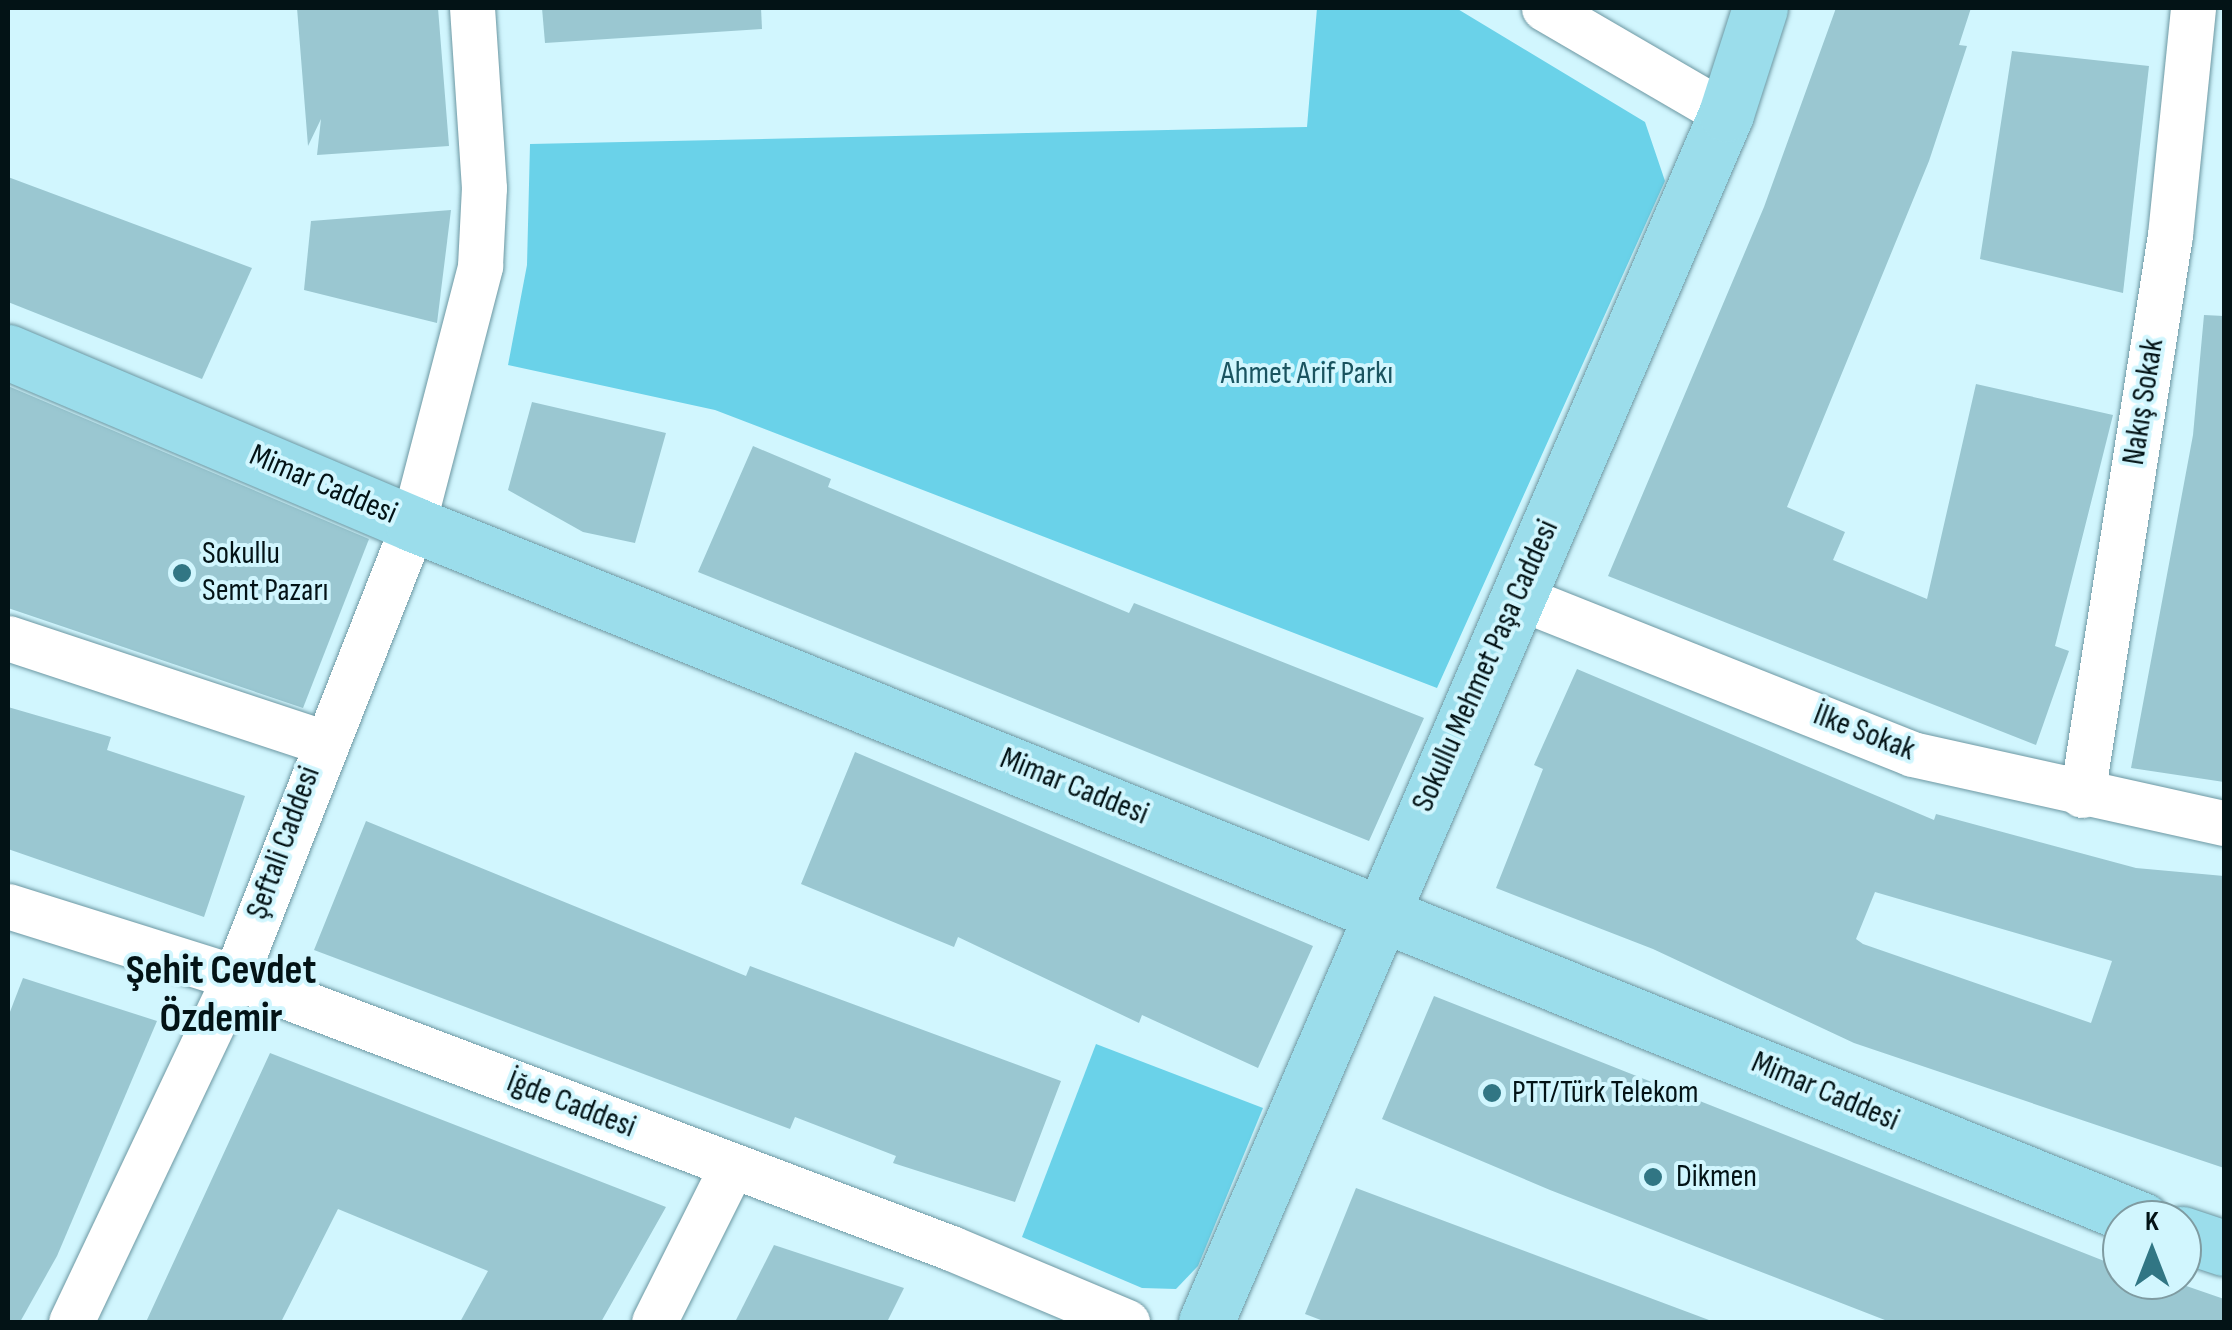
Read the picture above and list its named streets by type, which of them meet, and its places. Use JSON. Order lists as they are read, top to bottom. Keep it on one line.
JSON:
{"streets":{"main road":["Mimar Caddesi","Sokullu Mehmet Paşa Caddesi"],"street":["Nakış Sokak","İlke Sokak","Şeftali Caddesi","İğde Caddesi"]},"crossings":[["Nakış Sokak","İlke Sokak"],["Mimar Caddesi","Sokullu Mehmet Paşa Caddesi"],["Mimar Caddesi","Şeftali Caddesi"],["Sokullu Mehmet Paşa Caddesi","İlke Sokak"],["Şeftali Caddesi","İğde Caddesi"]],"districts":["Şehit Cevdet Özdemir"],"parks":["Ahmet Arif Parkı"],"places":["Sokullu Semt Pazarı","PTT/Türk Telekom","Dikmen"],"north":"top"}
